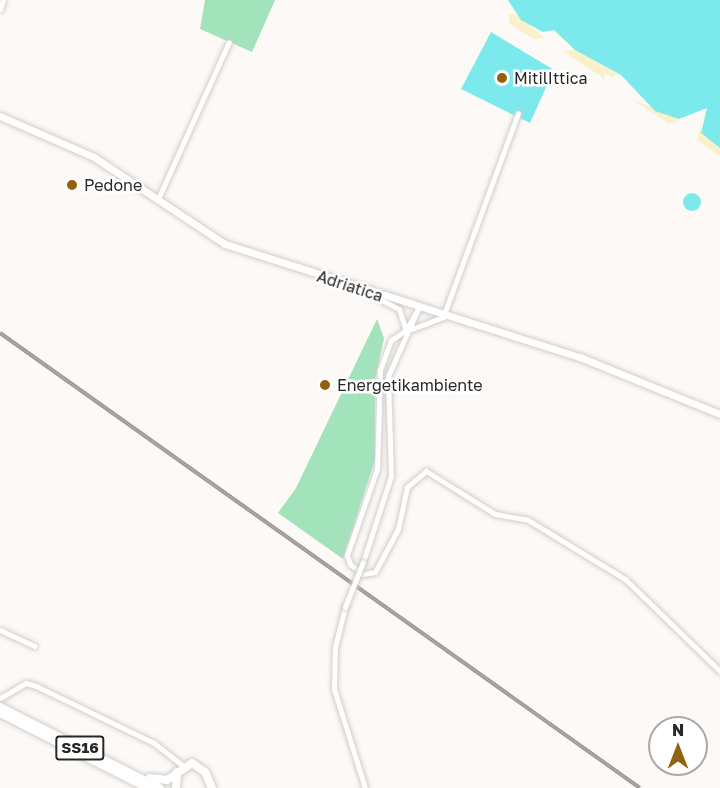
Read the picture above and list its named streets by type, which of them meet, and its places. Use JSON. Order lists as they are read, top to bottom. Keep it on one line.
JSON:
{"streets":{"highway":["SS16"],"main road":["Adriatica"]},"places":["MitilIttica","Pedone","Energetikambiente"],"north":"top"}
